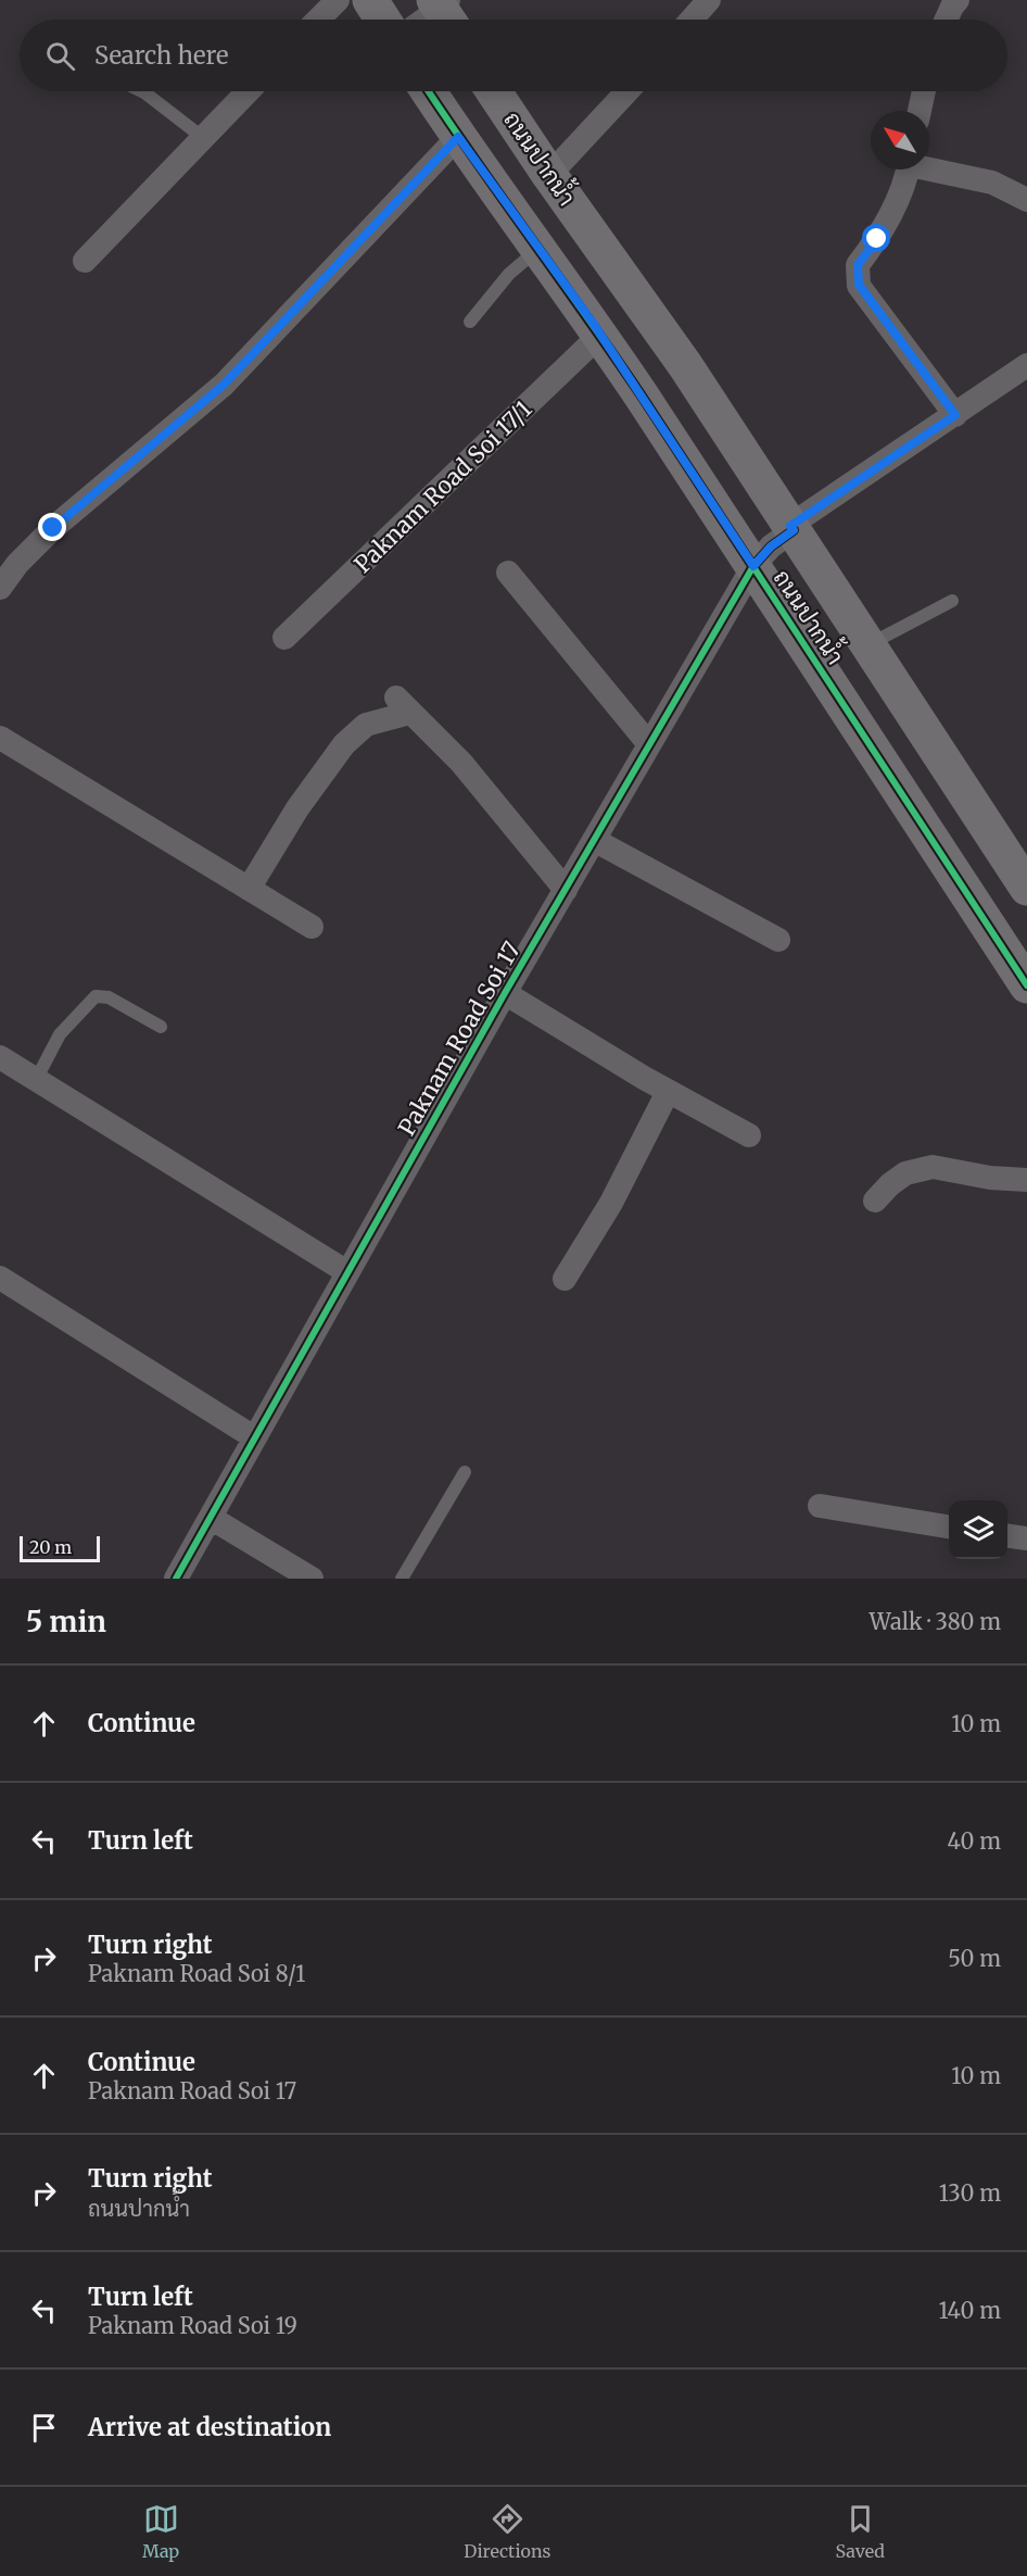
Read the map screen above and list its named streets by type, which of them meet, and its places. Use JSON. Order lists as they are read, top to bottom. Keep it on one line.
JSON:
{"streets":{"street":["ถนนปากน้ำ","Paknam Road Soi 17/1","Paknam Road Soi 17"]},"crossings":[["ถนนปากน้ำ","Paknam Road Soi 17/1"],["ถนนปากน้ำ","Paknam Road Soi 17"]],"scale_bar":"20 m","north":"top left","page":{"search":"Search here","scale":"20 m","heading":["5 min","Walk · 380 m"],"list":[["Continue","10 m"],["Turn left","40 m"],["Turn right","Paknam Road Soi 8/1","50 m"],["Continue","Paknam Road Soi 17","10 m"],["Turn right","ถนนปากน้ำ","130 m"],["Turn left","Paknam Road Soi 19","140 m"],"Arrive at destination"],"nav":["Map","Directions","Saved"]}}
